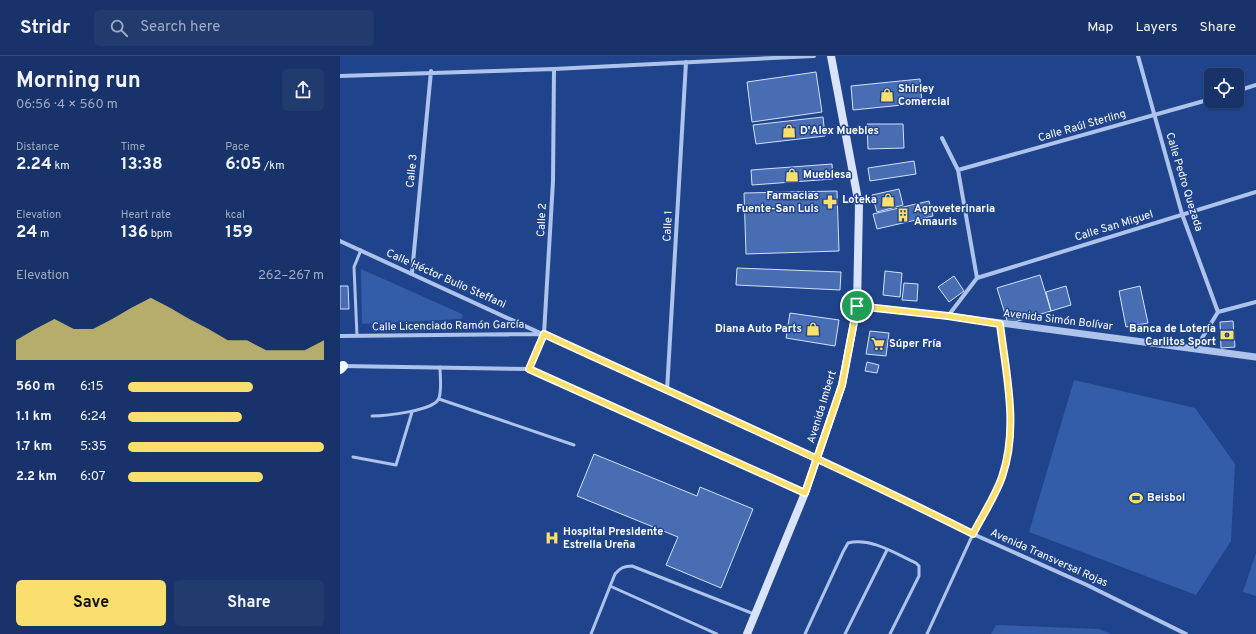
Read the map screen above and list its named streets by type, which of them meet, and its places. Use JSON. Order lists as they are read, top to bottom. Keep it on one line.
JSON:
{"streets":{"main road":["Avenida Imbert"],"street":["Calle Raúl Sterling","Calle 3","Calle Pedro Quezada","Calle 2","Calle 1","Calle San Miguel","Calle Héctor Bullo Steffani","Avenida Simón Bolívar","Calle Licenciado Ramón García","Avenida Transversal Rojas"]},"crossings":[["Calle Raúl Sterling","Calle Pedro Quezada"],["Calle 3","Calle Héctor Bullo Steffani"],["Calle Pedro Quezada","Calle San Miguel"],["Calle 2","Calle Héctor Bullo Steffani"],["Calle 2","Calle Licenciado Ramón García"],["Calle 1","Calle Licenciado Ramón García"],["Calle Héctor Bullo Steffani","Calle Licenciado Ramón García"],["Avenida Simón Bolívar","Avenida Imbert"],["Calle Licenciado Ramón García","Avenida Imbert"],["Calle Licenciado Ramón García","Avenida Transversal Rojas"],["Avenida Imbert","Avenida Transversal Rojas"]],"places":{"shop":["Shirley Comercial","D'Alex Muebles","Mueblesa","Loteka","Diana Auto Parts"],"pharmacy":["Farmacias Fuente-San Luis"],"building":["Agroveterinaria Amauris"],"bank":["Banca de Lotería Carlitos Sport"],"supermarket":["Súper Fría"],"sports":["Beisbol"],"hospital":["Hospital Presidente Estrella Ureña"]},"page":{"header":"Stridr","search":"Search here","nav":["Map","Layers","Share"],"heading":["Morning run","06:56 · 4 × 560 m"],"stats":[["Distance","2.24 km"],["Time","13:38"],["Pace","6:05 /km"],["Elevation","24 m"],["Heart rate","136 bpm"],["kcal","159"]],"chart":["Elevation","262–267 m"],"list":[{"name":"560 m","note":"6:15"},{"name":"1.1 km","note":"6:24"},{"name":"1.7 km","note":"5:35"},{"name":"2.2 km","note":"6:07"}],"buttons":["Save","Share"]}}
